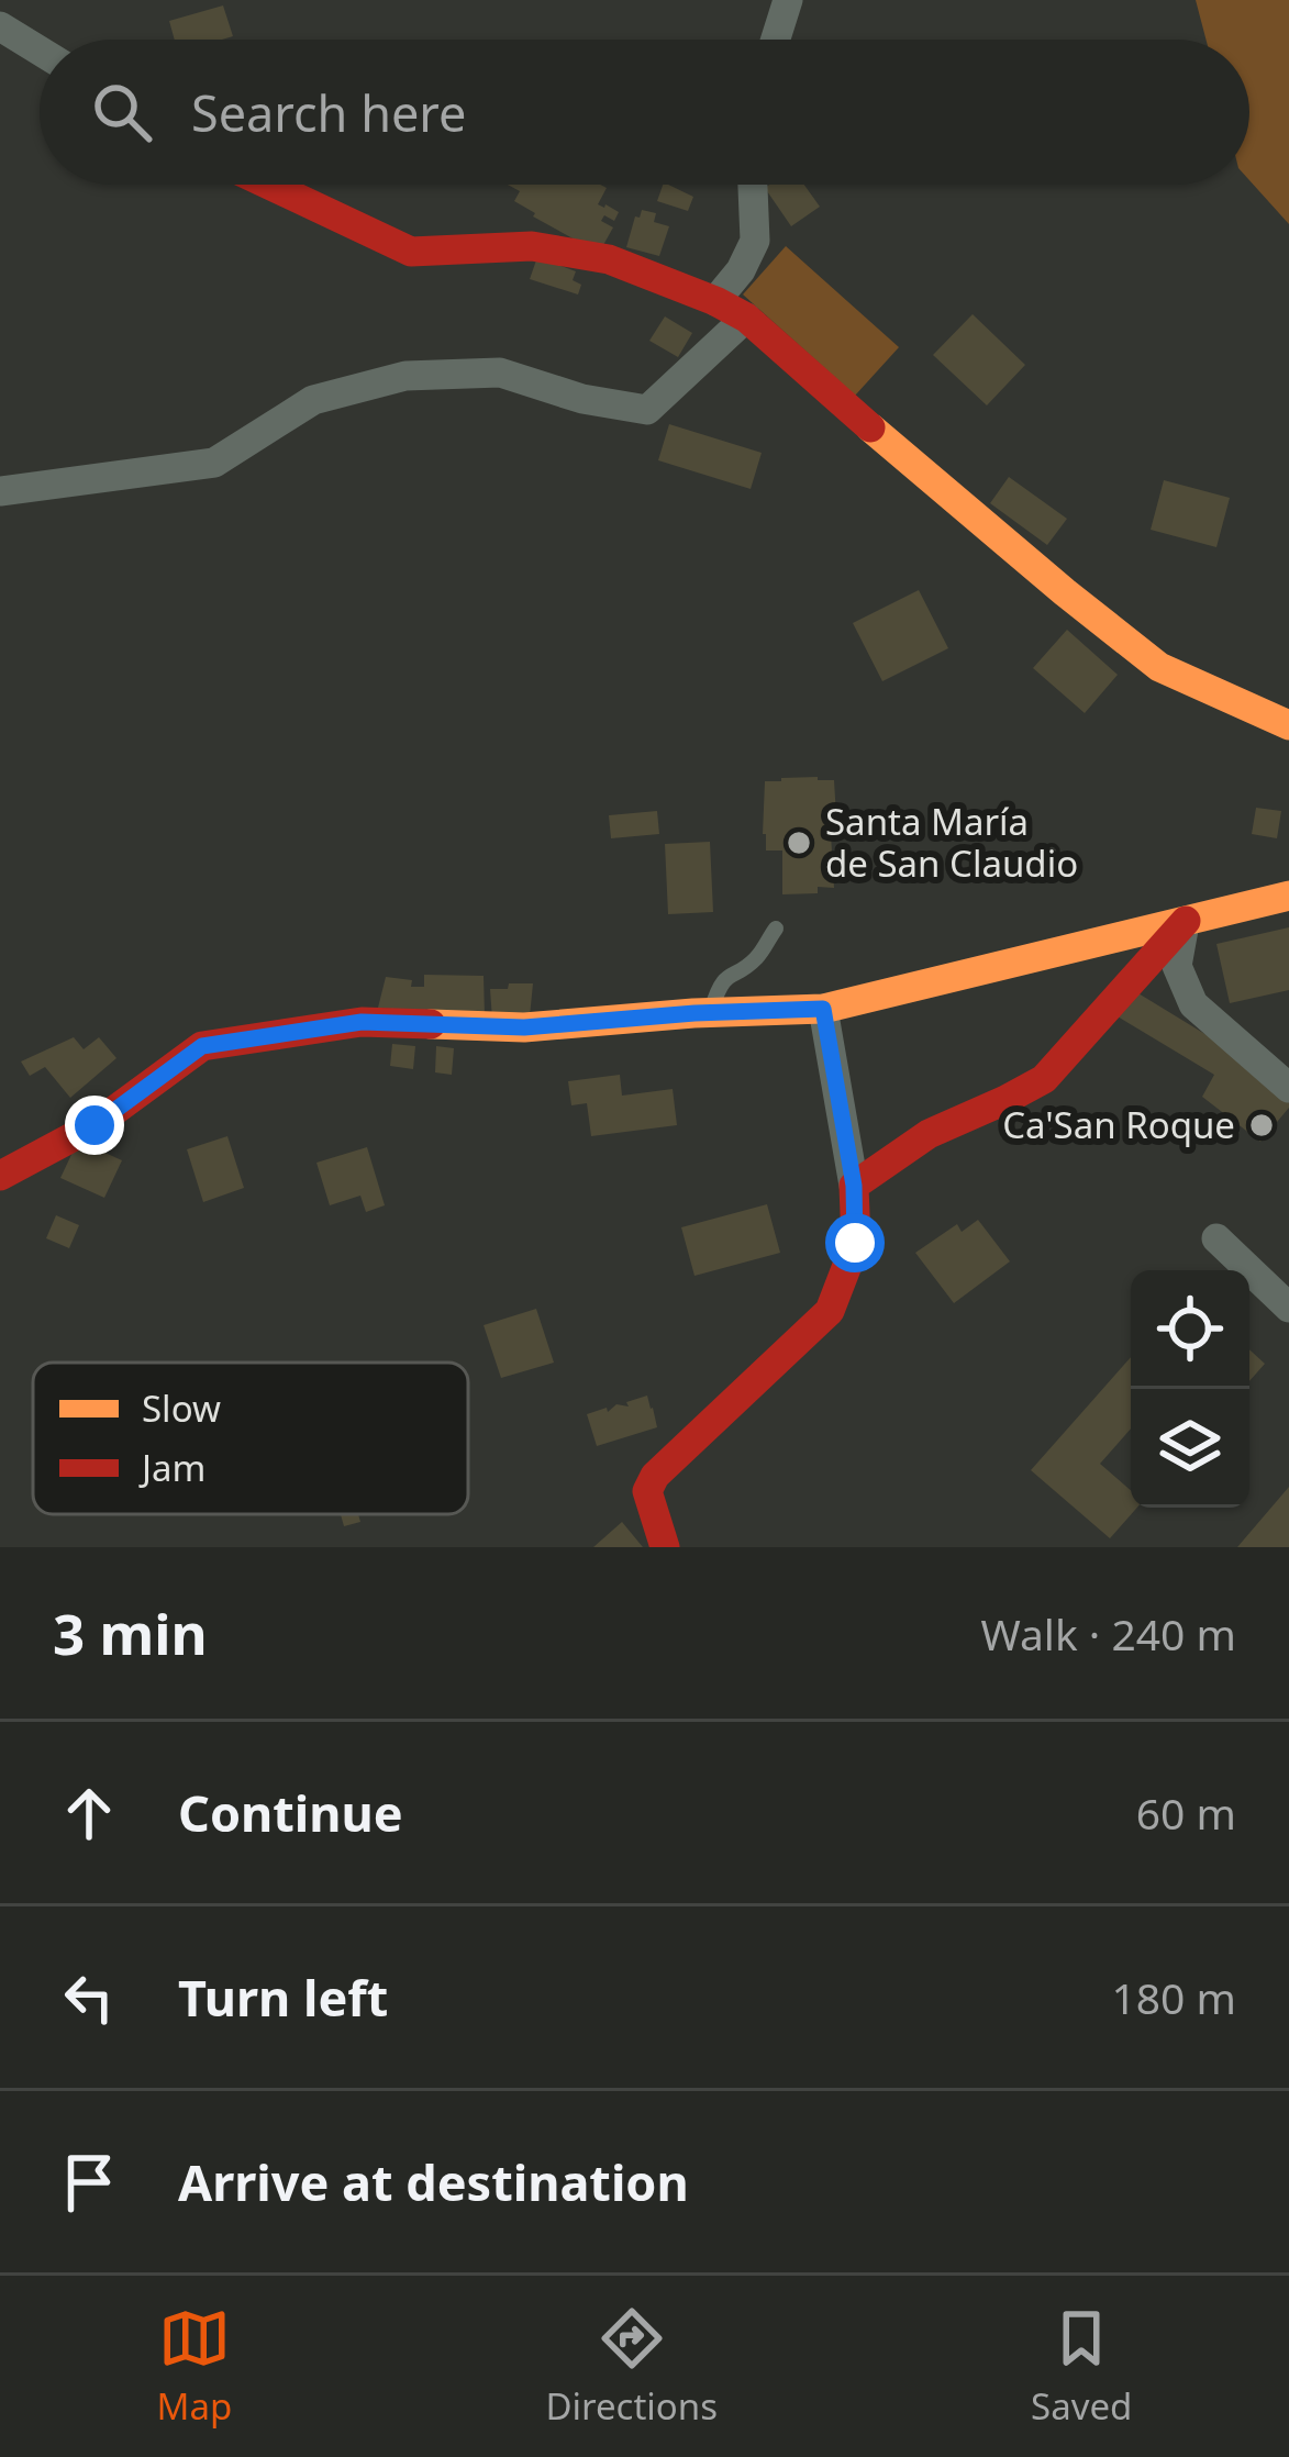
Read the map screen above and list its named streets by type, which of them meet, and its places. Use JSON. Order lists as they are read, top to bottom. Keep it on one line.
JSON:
{"places":["Santa María de San Claudio","Ca'San Roque"],"legend":["Slow","Jam"],"page":{"search":"Search here","heading":["3 min","Walk · 240 m"],"list":[["Continue","60 m"],["Turn left","180 m"],"Arrive at destination"],"nav":["Map","Directions","Saved"]}}
